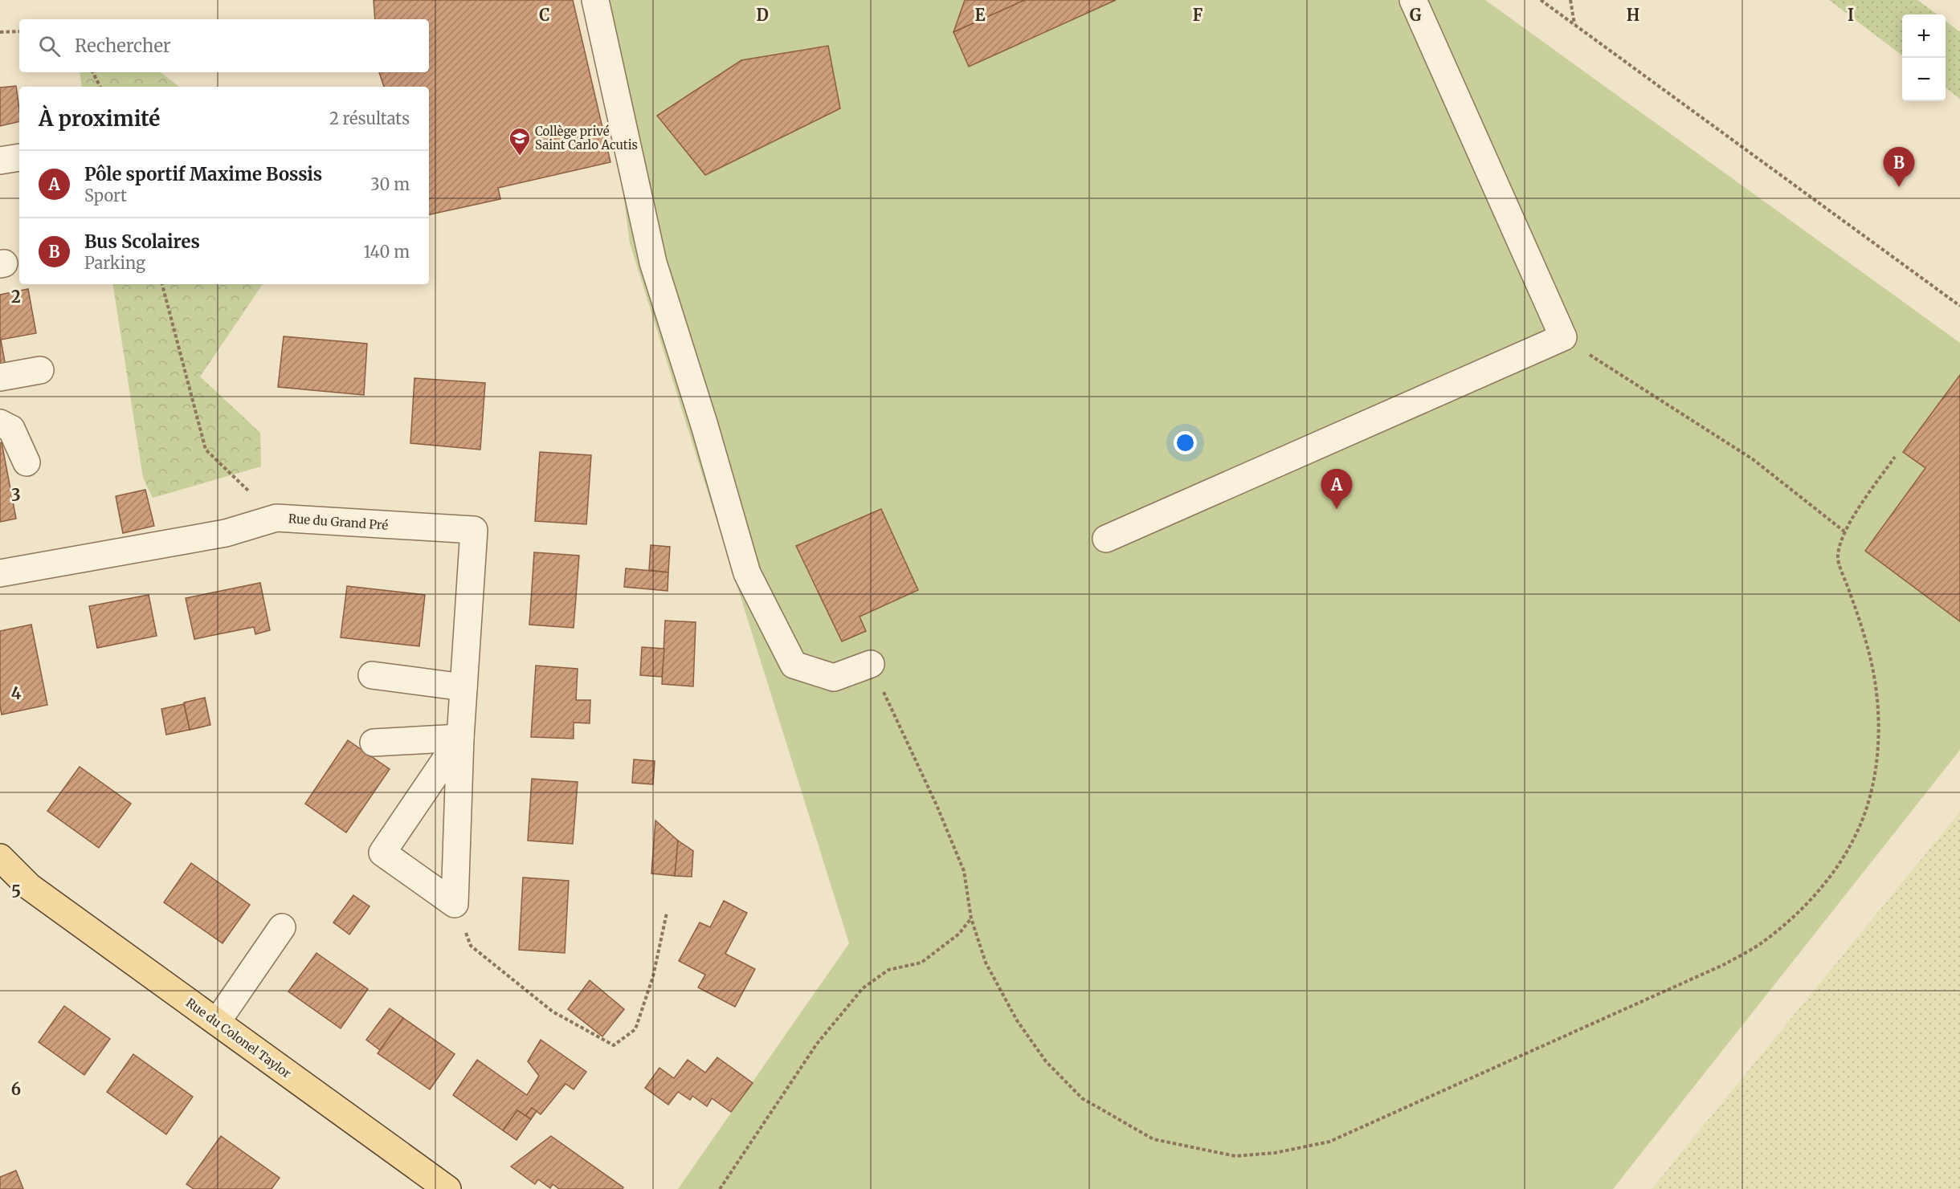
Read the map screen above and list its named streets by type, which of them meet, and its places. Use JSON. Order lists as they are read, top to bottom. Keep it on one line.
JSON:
{"streets":{"main road":["Rue du Colonel Taylor"],"street":["Rue du Grand Pré"]},"places":{"school or university":["Collège privé Saint Carlo Acutis"]},"page":{"map_buttons":["+","−"],"search":"Rechercher","heading":["À proximité","2 résultats"],"pins":["B","A"],"list":[{"mark":"A","name":"Pôle sportif Maxime Bossis","note":"Sport","value":"30 m"},{"mark":"B","name":"Bus Scolaires","note":"Parking","value":"140 m"}]},"grid":{"columns":["C","D","E","F","G","H","I"],"rows":["2","3","4","5","6"]}}
